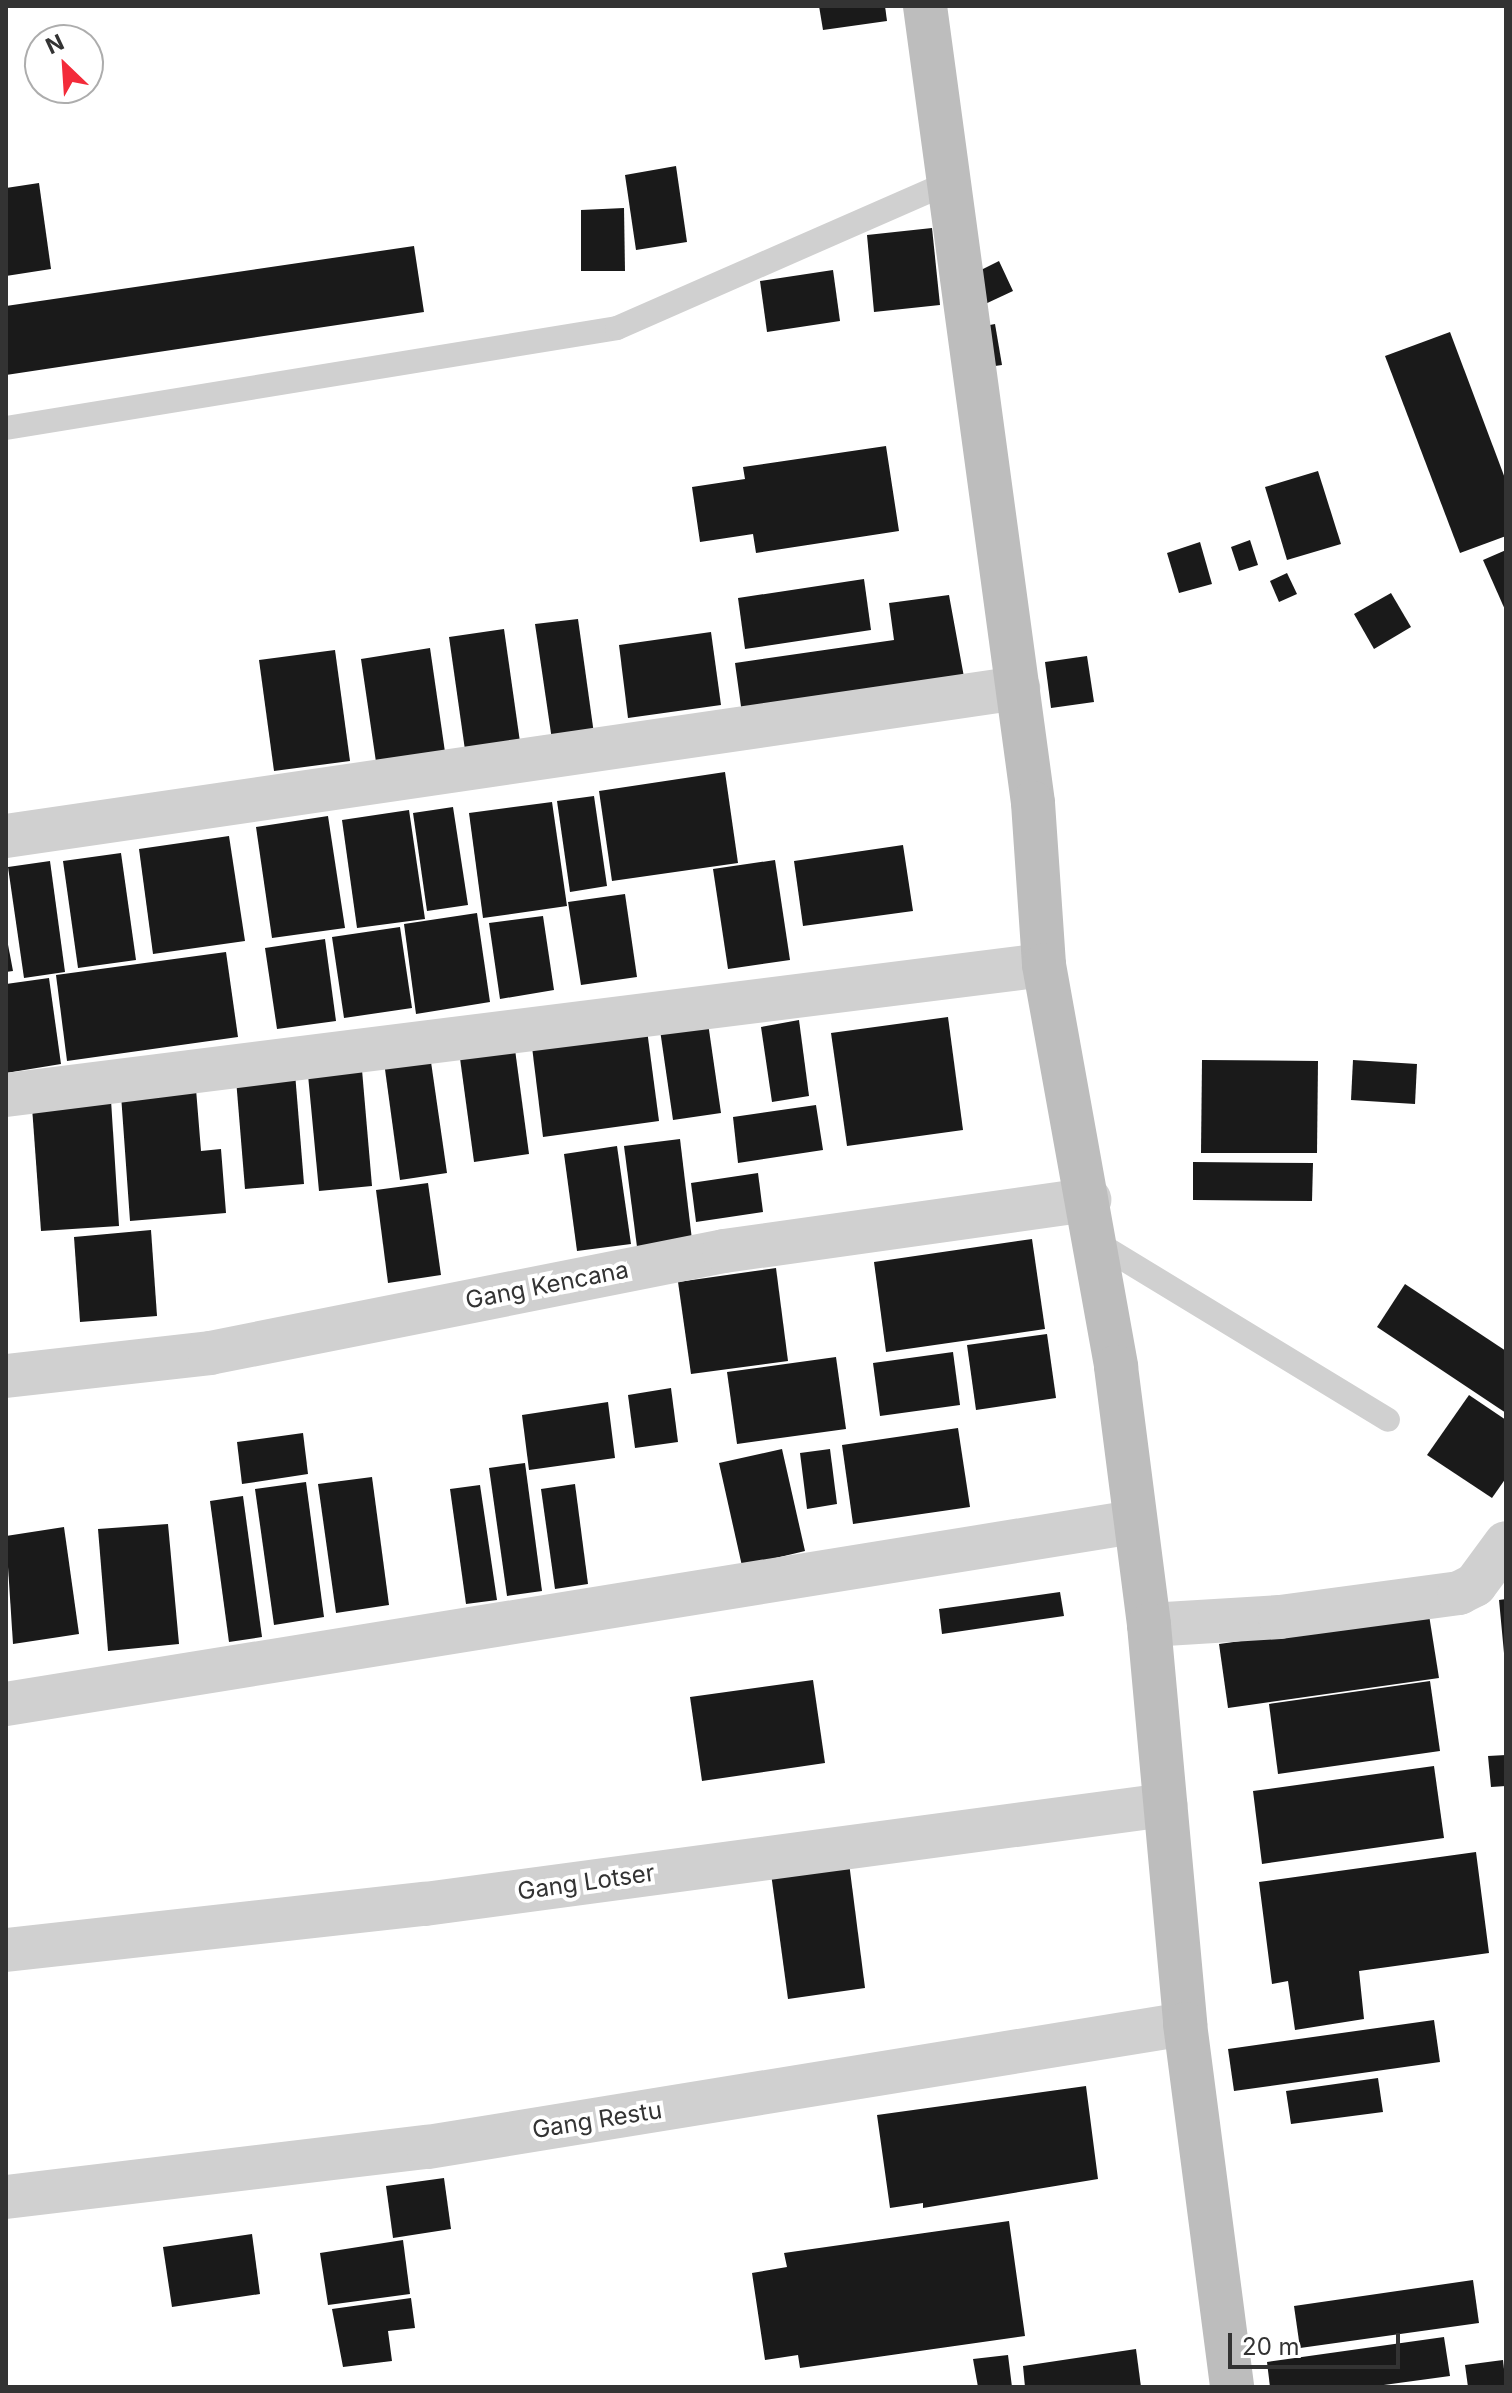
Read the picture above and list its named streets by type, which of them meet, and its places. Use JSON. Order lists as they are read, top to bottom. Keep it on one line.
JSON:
{"streets":{"street":["Gang Kencana","Gang Lotser","Gang Restu"]},"scale_bar":"20 m","north":"top left"}
